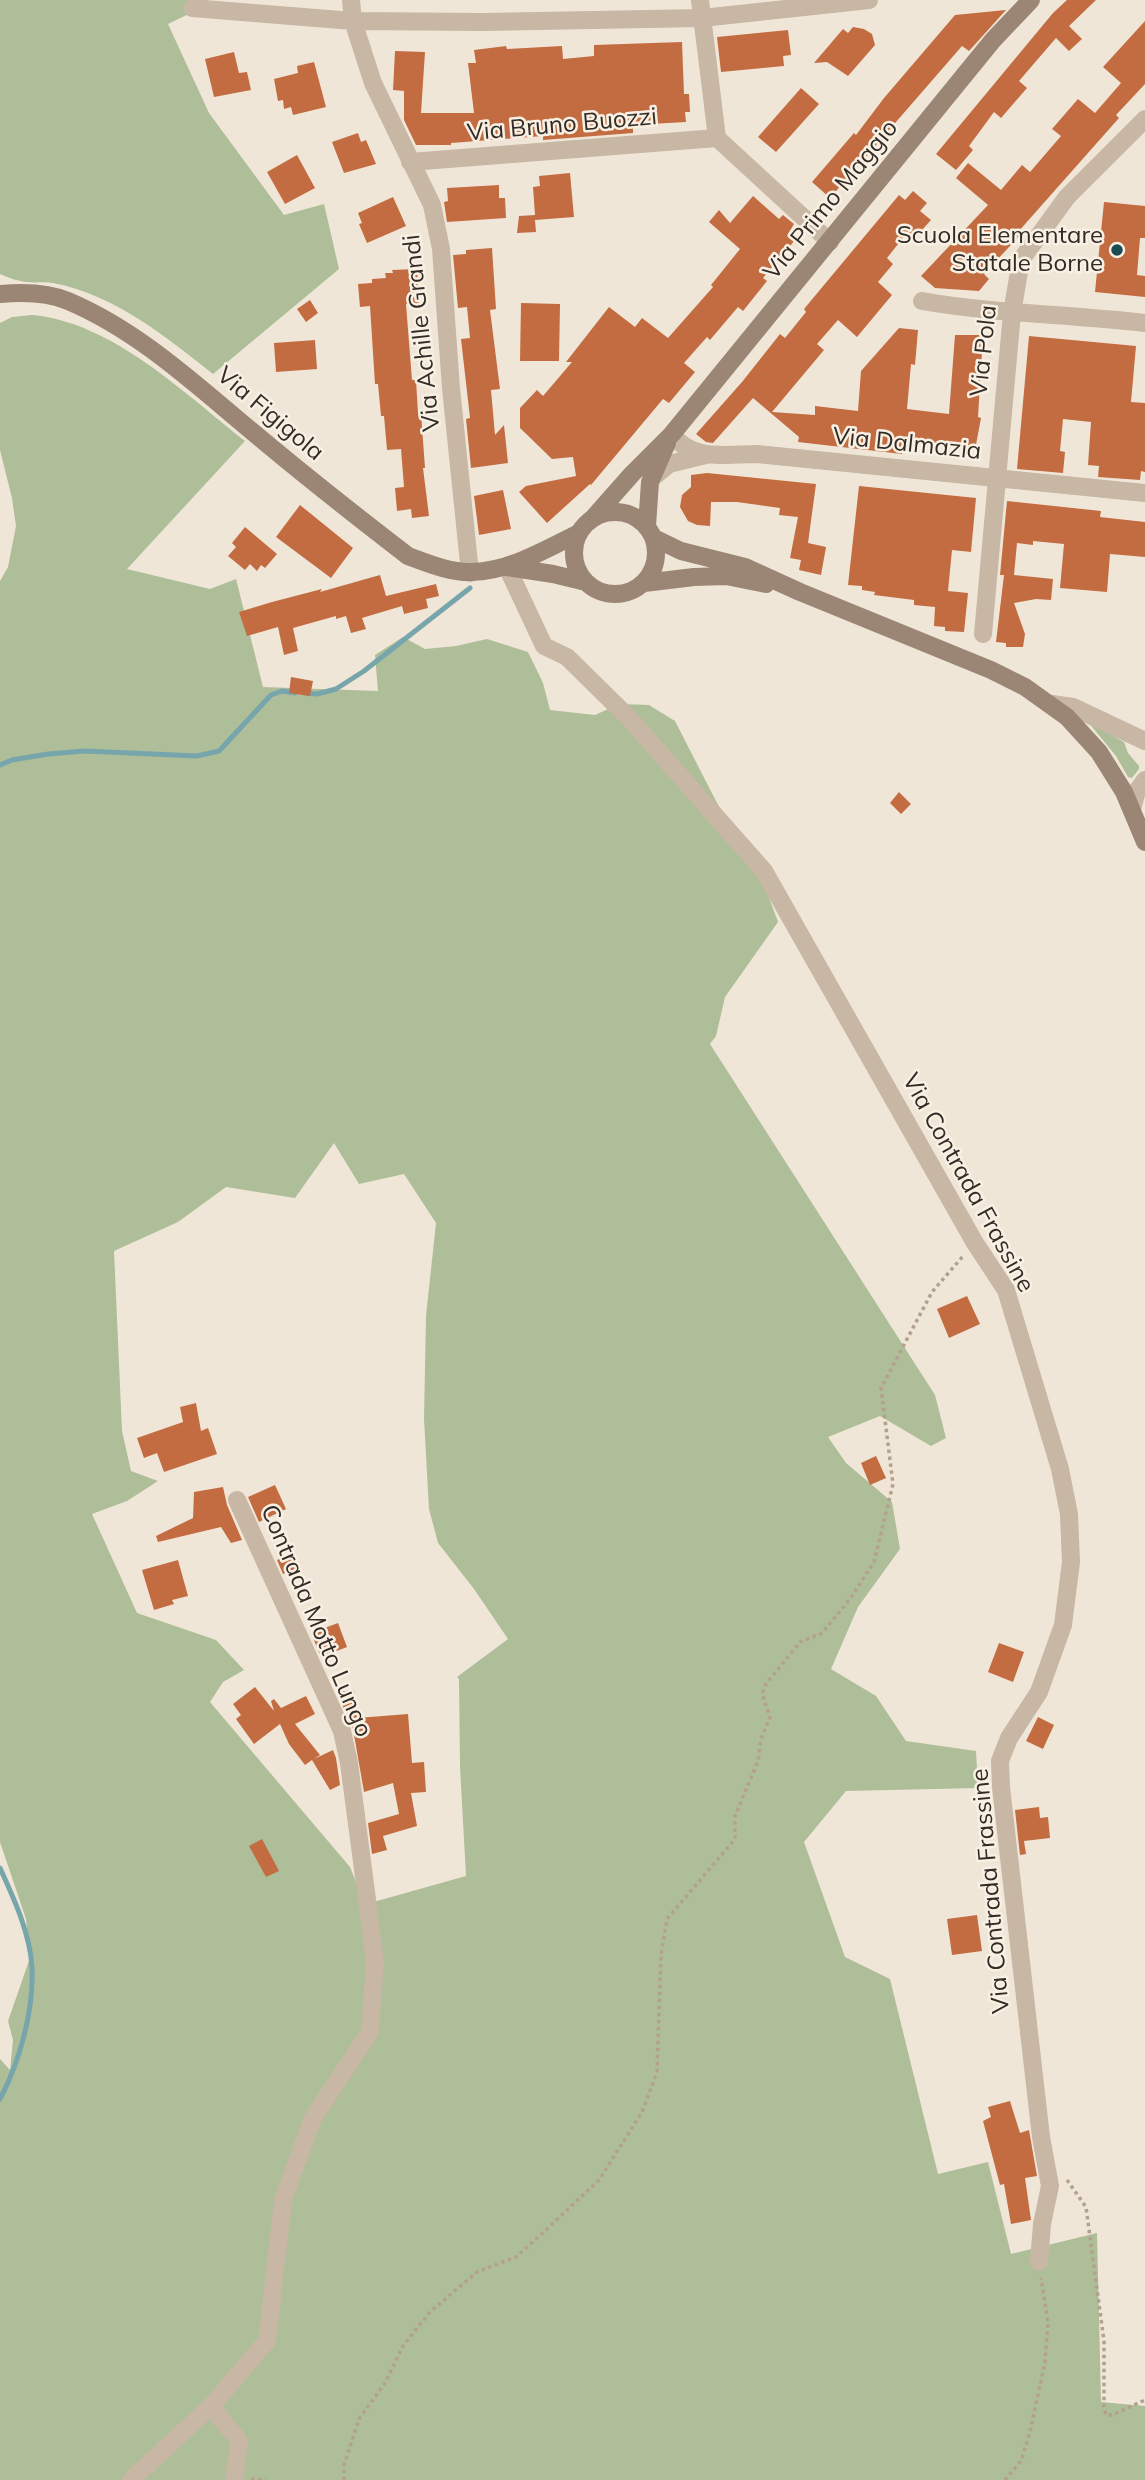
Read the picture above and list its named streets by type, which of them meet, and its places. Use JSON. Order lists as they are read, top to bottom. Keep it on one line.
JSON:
{"streets":{"street":["Via Bruno Buozzi","Via Primo Maggio","Via Achille Grandi","Via Pola","Via Figigola","Via Dalmazia","Via Contrada Frassine","Contrada Motto Lungo"]},"crossings":[["Via Bruno Buozzi","Via Achille Grandi"],["Via Primo Maggio","Via Dalmazia"],["Via Achille Grandi","Via Figigola"],["Via Pola","Via Dalmazia"],["Via Figigola","Via Contrada Frassine"]],"places":["Scuola Elementare Statale Borne"]}
